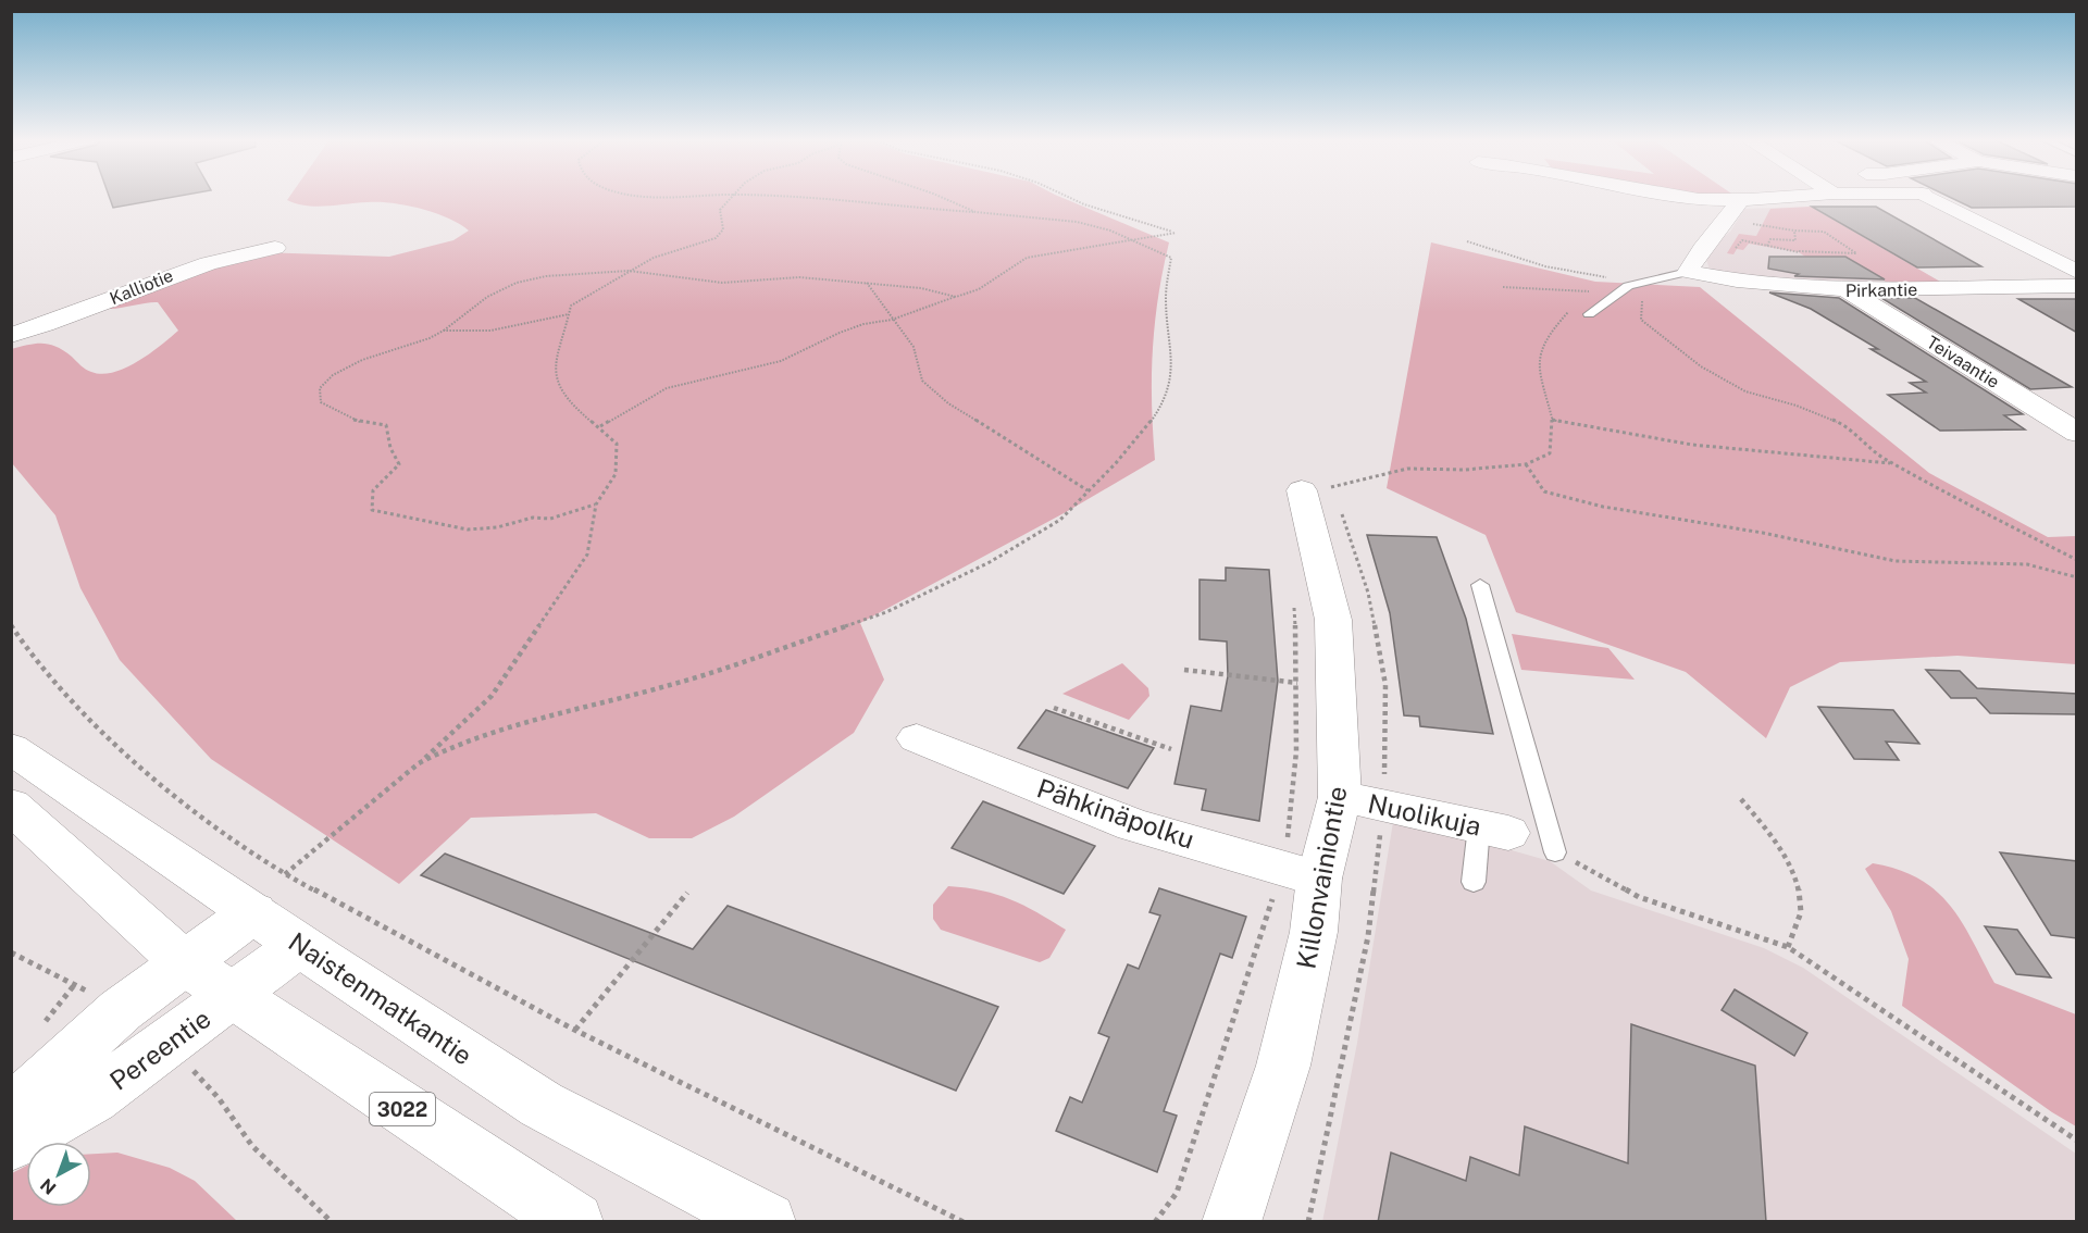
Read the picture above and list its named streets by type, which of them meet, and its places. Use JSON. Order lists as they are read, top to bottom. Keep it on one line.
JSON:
{"streets":{"street":["Kalliotie","Pirkantie","Teivaantie","Pähkinäpolku","Nuolikuja","Killonvainiontie","Naistenmatkantie","Pereentie","3022"]},"crossings":[["Pirkantie","Teivaantie"],["Pähkinäpolku","Killonvainiontie"],["Nuolikuja","Killonvainiontie"],["Naistenmatkantie","Pereentie"],["Pereentie","3022"]],"north":"bottom left"}
